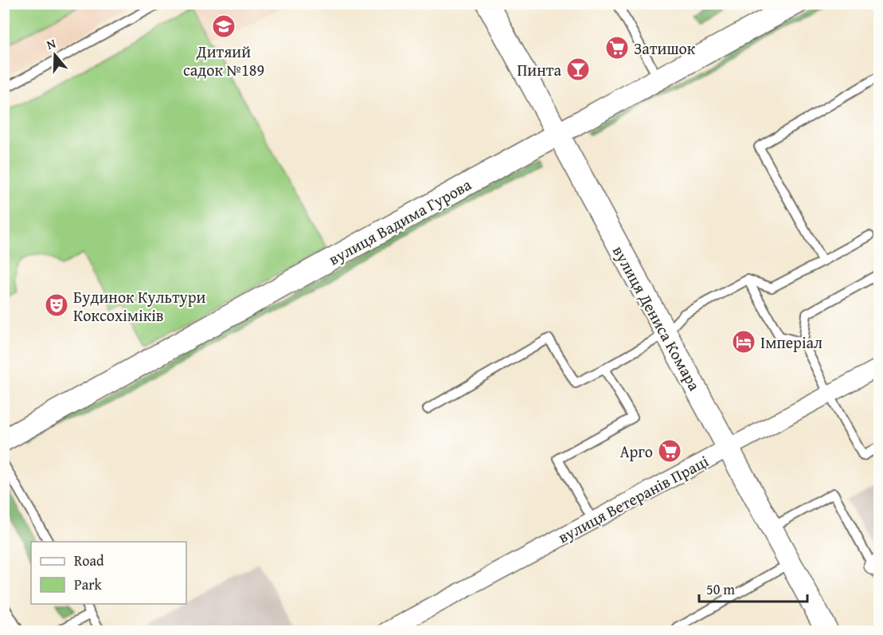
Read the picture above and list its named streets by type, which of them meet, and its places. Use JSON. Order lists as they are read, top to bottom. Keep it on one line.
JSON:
{"streets":{"street":["вулиця Вадима Гурова","вулиця Дениса Комара","вулиця Ветеранів Праці"]},"crossings":[["вулиця Вадима Гурова","вулиця Дениса Комара"],["вулиця Дениса Комара","вулиця Ветеранів Праці"]],"places":{"school or university":["Дитяий садок №189"],"supermarket":["Затишок","Арго"],"bar":["Пинта"],"theatre":["Будинок Культури Коксохіміків"],"hotel":["Імперіал"]},"legend":["Road","Park"],"scale_bar":"50 m","north":"top"}
